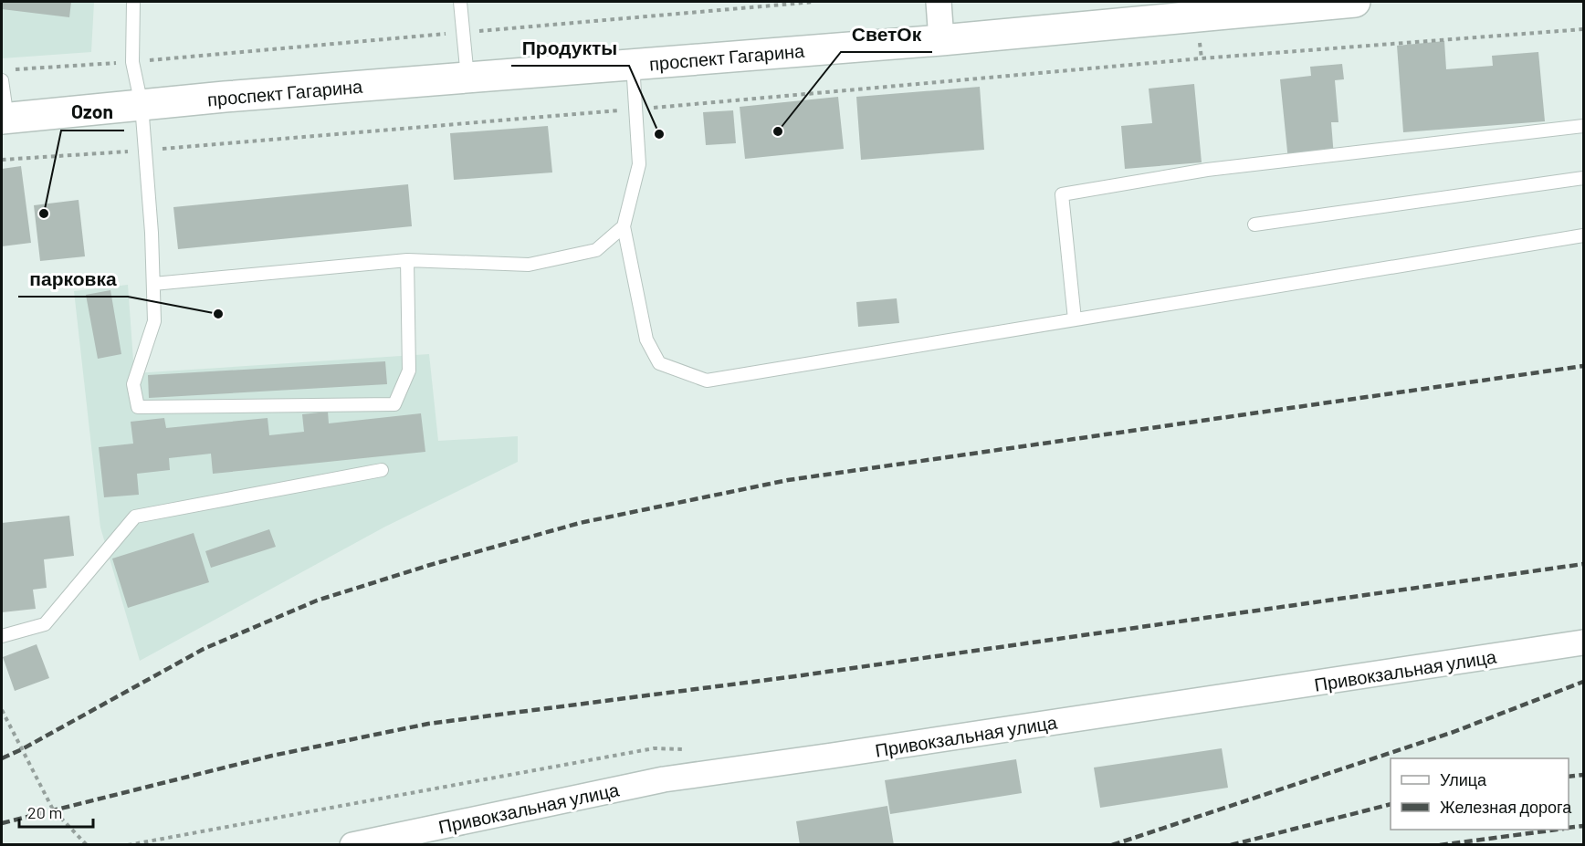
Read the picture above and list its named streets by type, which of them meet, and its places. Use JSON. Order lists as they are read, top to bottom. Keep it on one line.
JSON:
{"streets":{"main road":["проспект Гагарина"],"street":["Привокзальная улица"]},"places":["СветОк","Продукты","Ozon","парковка"],"legend":["Улица","Железная дорога"],"scale_bar":"20 m"}
